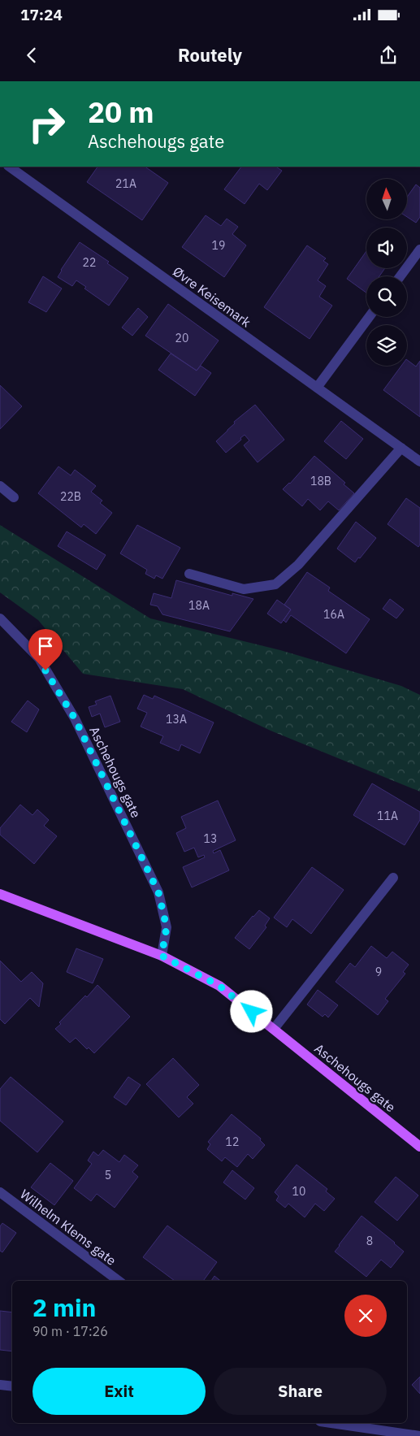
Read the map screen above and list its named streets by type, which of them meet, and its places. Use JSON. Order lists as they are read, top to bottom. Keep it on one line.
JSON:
{"streets":{"main road":["Aschehougs gate"],"street":["Øvre Keisemark","Wilhelm Klems gate"]},"house_numbers":["21A","19","22","20","18B","22B","18A","16A","13A","11A","13","9","12","5","10","8"],"north":"top","page":{"status":"17:24","header":"Routely","turn":["20 m","Aschehougs gate"],"heading":["2 min","90 m · 17:26"],"buttons":["Exit","Share"]}}
